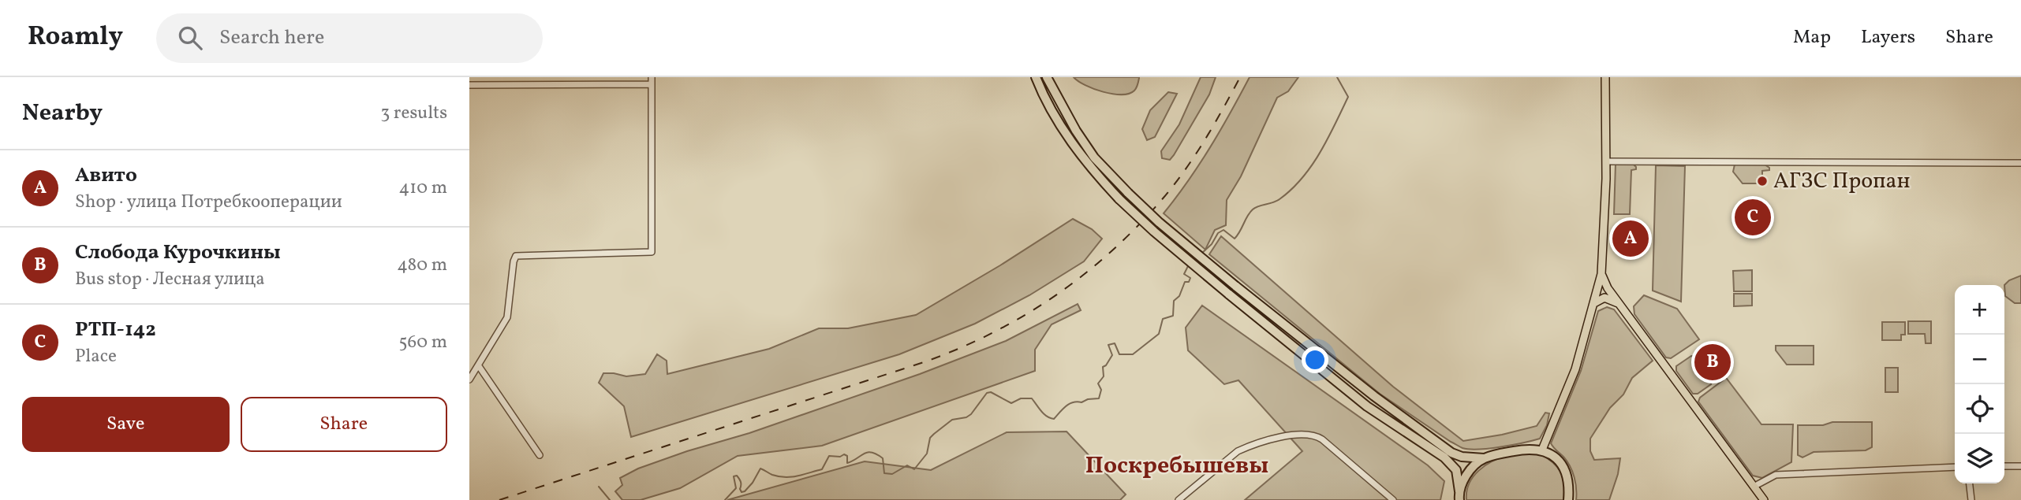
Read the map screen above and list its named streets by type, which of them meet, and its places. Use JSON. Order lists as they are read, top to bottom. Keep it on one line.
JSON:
{"districts":["Поскребышевы"],"places":["АГЗС Пропан"],"page":{"header":"Roamly","search":"Search here","nav":["Map","Layers","Share"],"heading":["Nearby","3 results"],"list":[{"mark":"A","name":"Авито","note":"Shop · улица Потребкооперации","value":"410 m"},{"mark":"B","name":"Слобода Курочкины","note":"Bus stop · Лесная улица","value":"480 m"},{"mark":"C","name":"РТП-142","note":"Place","value":"560 m"}],"pins":["C","A","B"],"map_buttons":["+","−"],"buttons":["Save","Share"]}}
